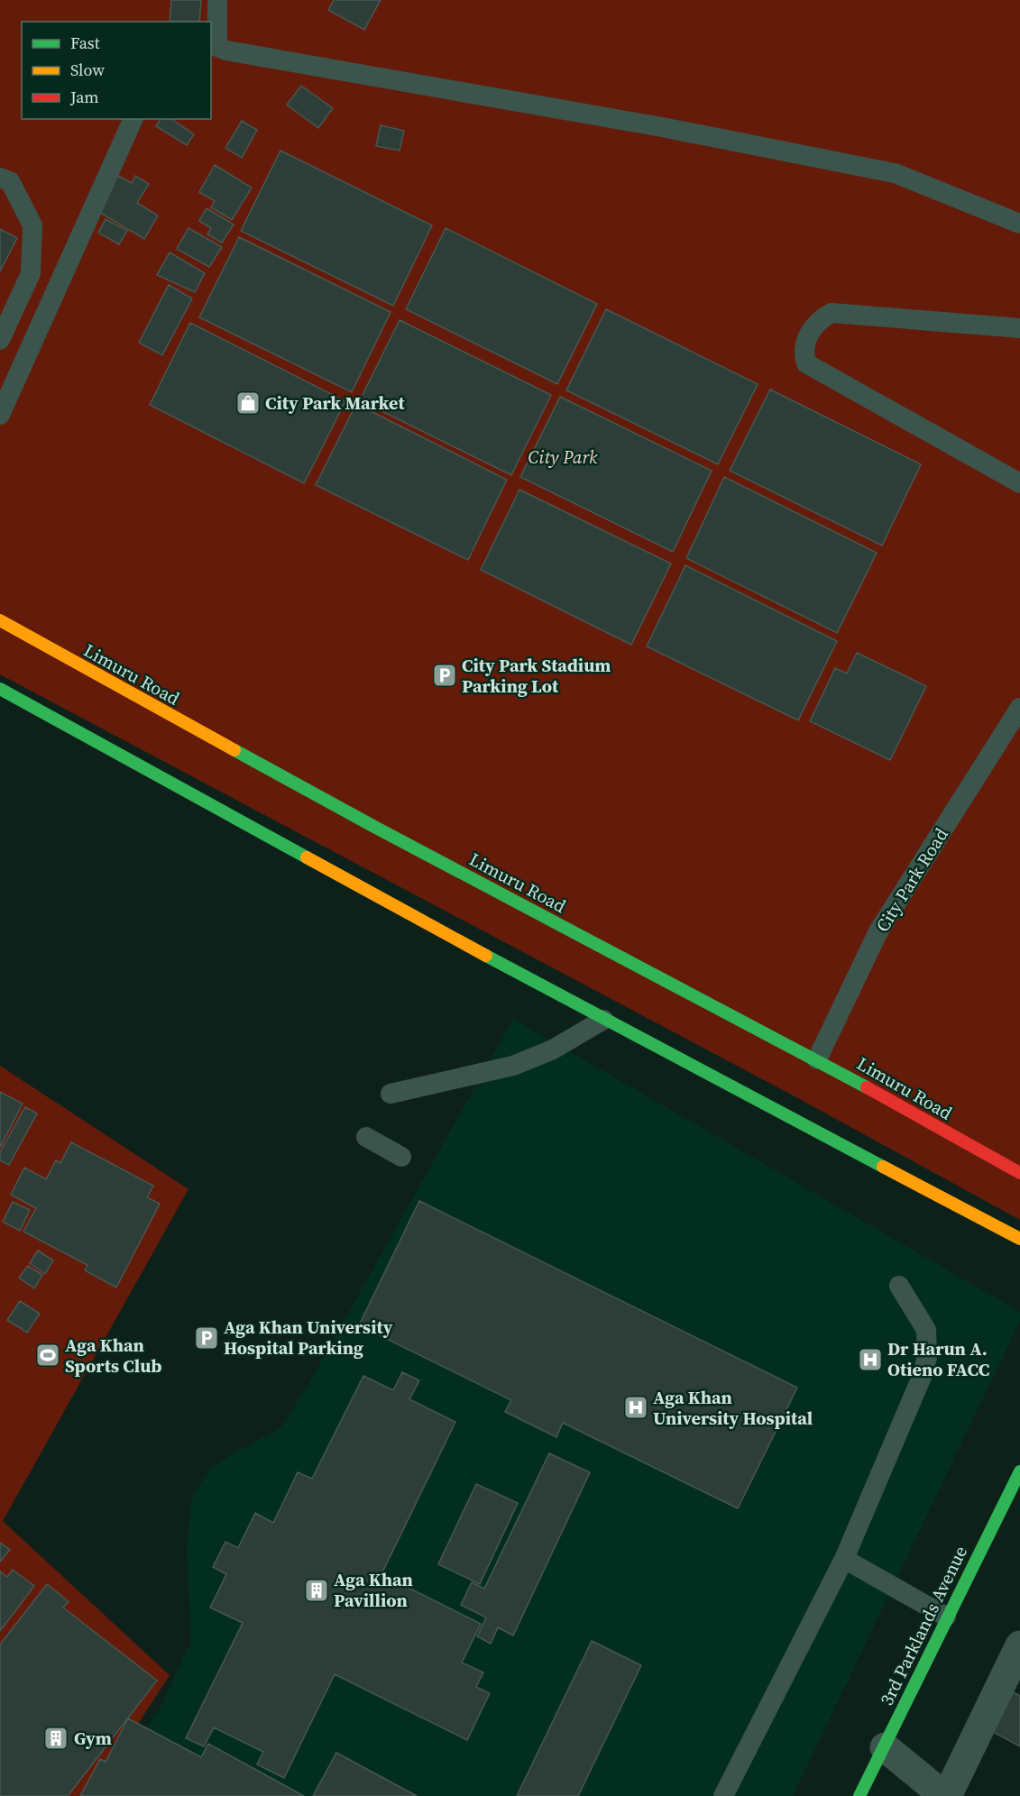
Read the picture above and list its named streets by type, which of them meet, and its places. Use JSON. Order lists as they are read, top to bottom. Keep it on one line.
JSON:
{"streets":{"main road":["Limuru Road","3rd Parklands Avenue"],"lane":["City Park Road"]},"crossings":[["Limuru Road","City Park Road"]],"parks":["City Park"],"places":{"shop":["City Park Market"],"parking":["City Park Stadium Parking Lot","Aga Khan University Hospital Parking"],"sports":["Aga Khan Sports Club"],"hospital":["Dr Harun A. Otieno FACC","Aga Khan University Hospital"],"building":["Aga Khan Pavillion","Gym"]},"legend":["Fast","Slow","Jam"]}
